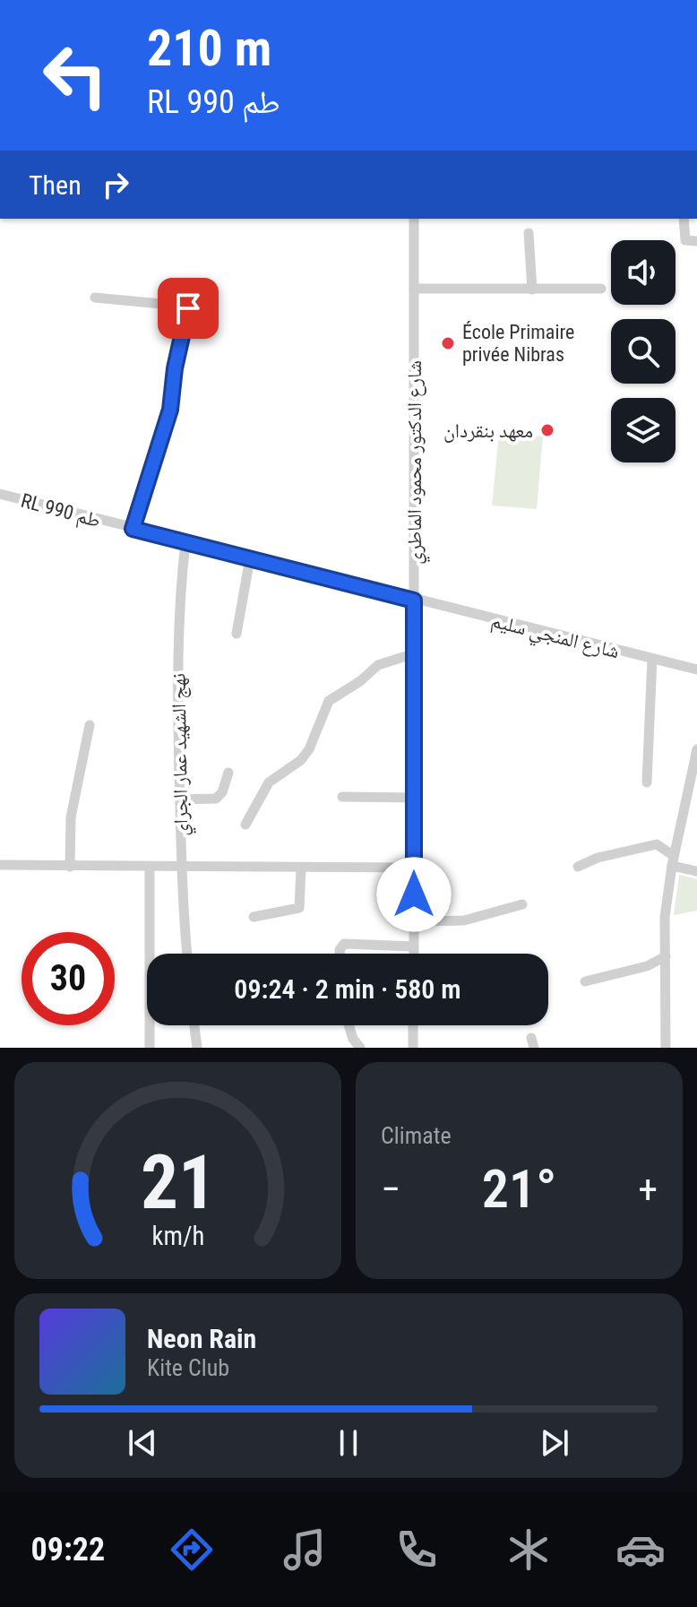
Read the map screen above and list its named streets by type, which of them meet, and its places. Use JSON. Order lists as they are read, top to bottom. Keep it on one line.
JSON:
{"streets":{"street":["شارع الدكتور محمود الماطري","RL طم 990","شارع المنجي سليم","نهج الشهيد عمار الجراي"]},"crossings":[["شارع الدكتور محمود الماطري","RL طم 990"],["شارع الدكتور محمود الماطري","شارع المنجي سليم"],["RL طم 990","شارع المنجي سليم"],["RL طم 990","نهج الشهيد عمار الجراي"]],"places":["École Primaire privée Nibras","معهد بنقردان"],"page":{"turn":["210 m","RL طم 990"],"then":"Then","limit":"30","trip":"09:24 · 2 min · 580 m","tile":"Climate","heat":["−","21°","+"],"song":["Neon Rain","Kite Club"],"tabs":"09:22","gauge":["21","km/h"]}}
